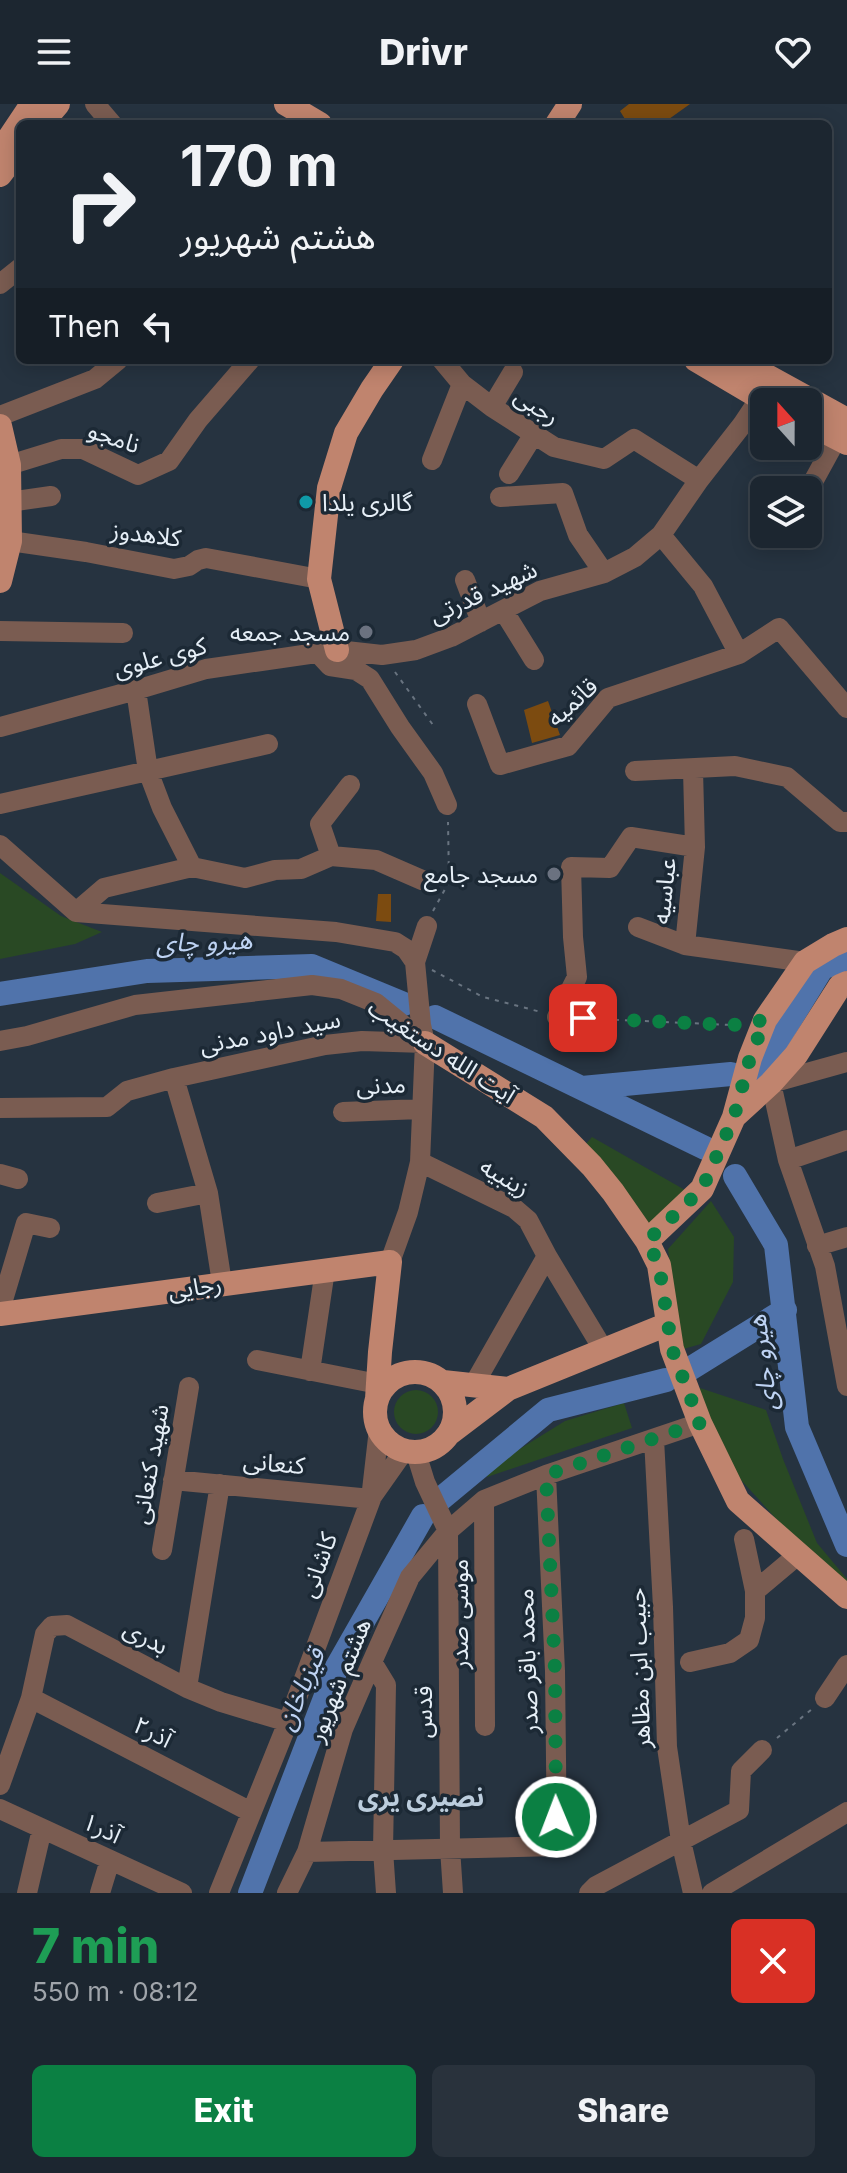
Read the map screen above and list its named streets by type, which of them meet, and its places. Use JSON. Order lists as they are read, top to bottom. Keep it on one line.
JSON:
{"streets":{"main road":["آیت الله دستغیب","رجایی"],"street":["رجبی","نامجو","کلاهدوز","شهید قدرتی","کوی علوی","قائمیه","عباسیه","سید داود مدنی","مدنی","زینبیه","کنعانی","شهید کنعانی","کاشانی","موسی صدر","بدری","محمد باقر صدر","حبیب ابن مظاهر","هشتم شهریور","قدس","آذر۲","آذر۱"]},"crossings":[["رجبی","شهید قدرتی"],["شهید قدرتی","کوی علوی"],["سید داود مدنی","آیت الله دستغیب"],["سید داود مدنی","رجایی"],["آیت الله دستغیب","هشتم شهریور"],["کنعانی","شهید کنعانی"],["کنعانی","کاشانی"],["کاشانی","بدری"],["کاشانی","آذر۲"],["موسی صدر","هشتم شهریور"],["بدری","آذر۲"],["محمد باقر صدر","هشتم شهریور"],["محمد باقر صدر","قدس"],["حبیب ابن مظاهر","هشتم شهریور"],["هشتم شهریور","قدس"]],"districts":["نصیری یری"],"water":["هیرو چای","قیزباخان"],"places":["گالری یلدا","مسجد جمعه","مسجد جامع"],"north":"top","page":{"header":"Drivr","turn":["170 m","هشتم شهریور"],"then":"Then","heading":["7 min","550 m · 08:12"],"buttons":["Exit","Share"]}}
